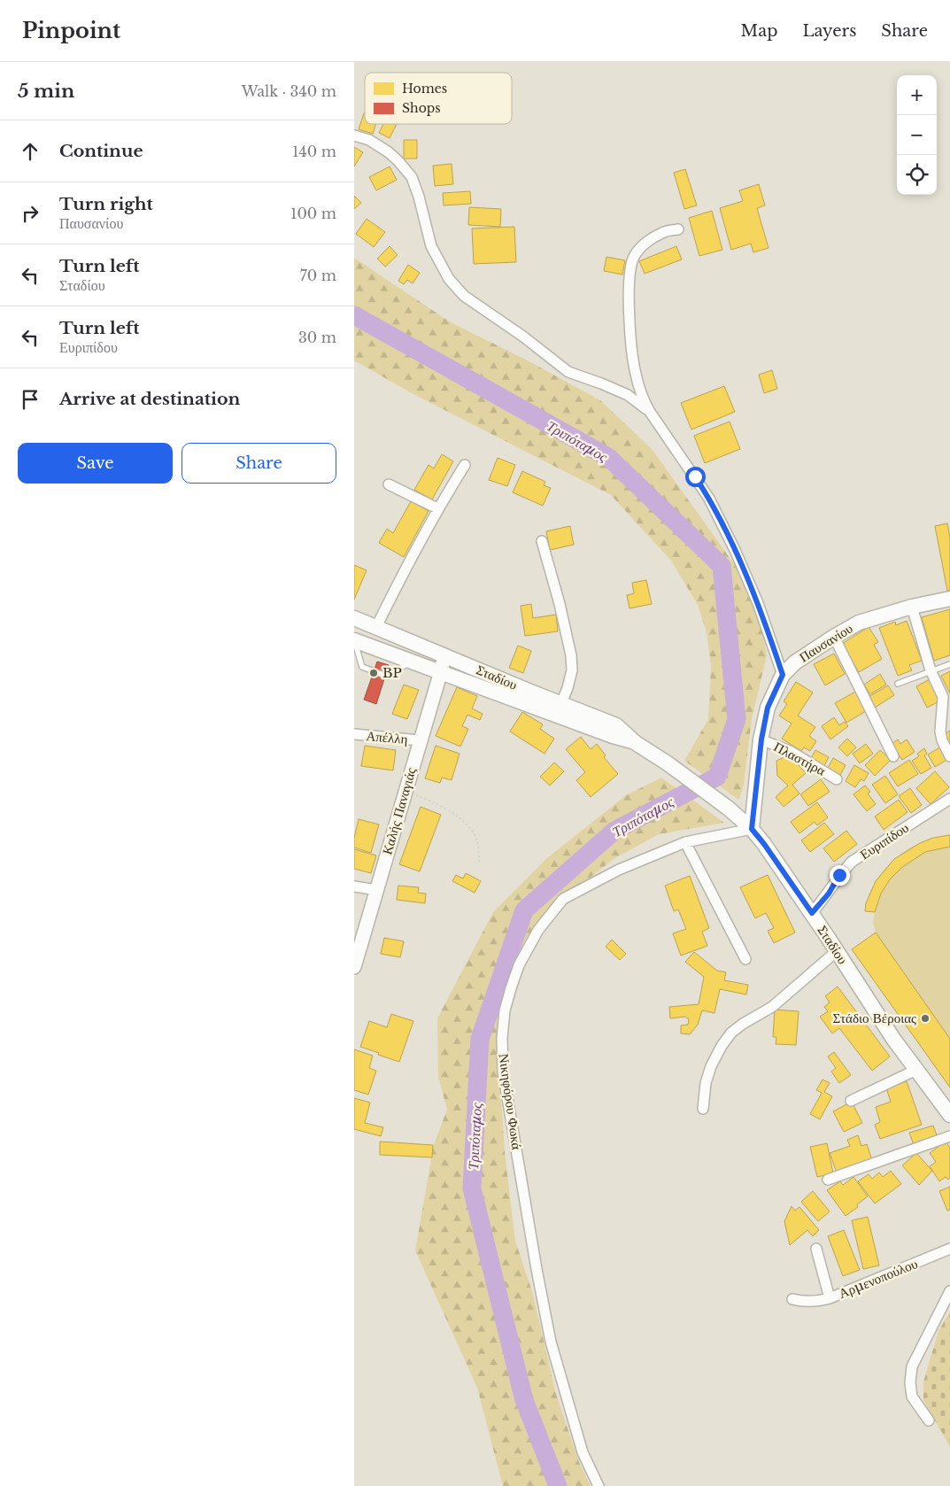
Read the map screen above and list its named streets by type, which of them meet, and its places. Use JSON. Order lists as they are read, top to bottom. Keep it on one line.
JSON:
{"streets":{"main road":["Παυσανίου","Σταδίου"],"street":["Απέλλη","Πλαστήρα","Καλής Παναγιάς","Ευριπίδου","Νικηφόρου Φωκά","Αρμενοπούλου"]},"crossings":[["Παυσανίου","Σταδίου"],["Παυσανίου","Πλαστήρα"],["Παυσανίου","Νικηφόρου Φωκά"],["Σταδίου","Καλής Παναγιάς"],["Σταδίου","Ευριπίδου"],["Σταδίου","Νικηφόρου Φωκά"],["Απέλλη","Καλής Παναγιάς"]],"water":["Τριπόταμος"],"places":["BP","Στάδιο Βέροιας"],"legend":["Homes","Shops"],"page":{"header":"Pinpoint","nav":["Map","Layers","Share"],"heading":["5 min","Walk · 340 m"],"map_buttons":["+","−"],"list":[["Continue","140 m"],["Turn right","Παυσανίου","100 m"],["Turn left","Σταδίου","70 m"],["Turn left","Ευριπίδου","30 m"],"Arrive at destination"],"buttons":["Save","Share"]}}
